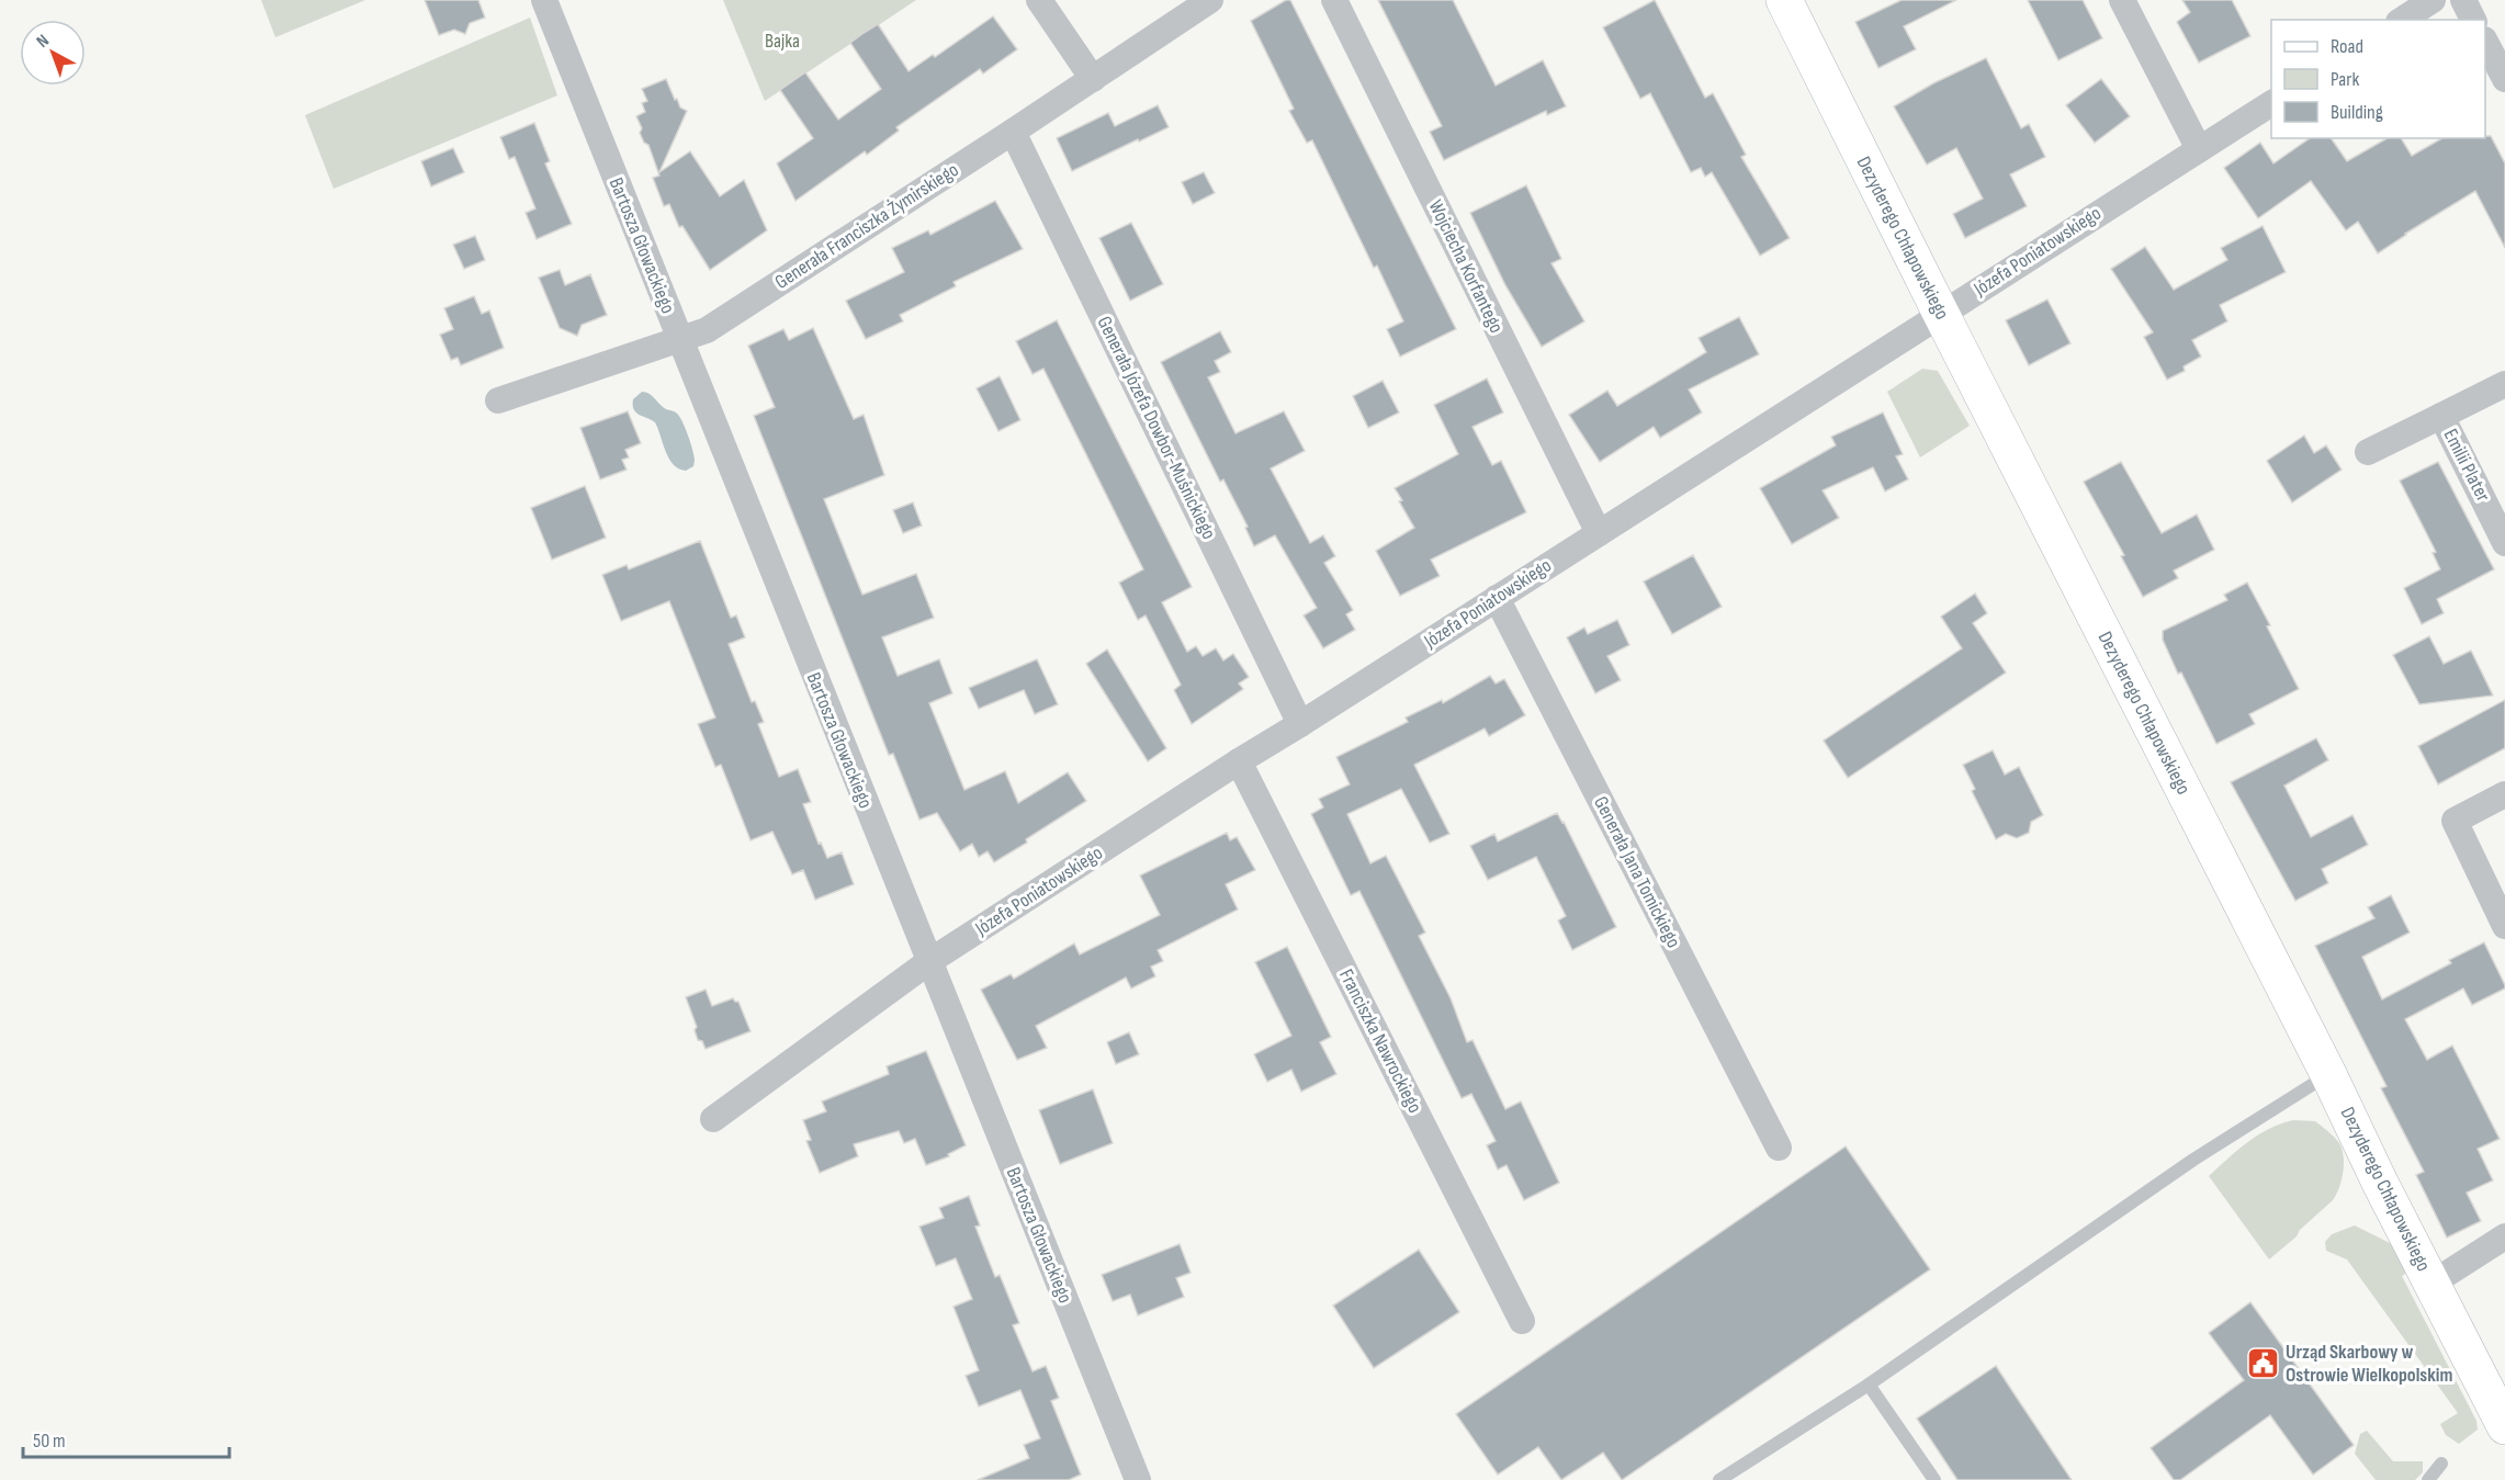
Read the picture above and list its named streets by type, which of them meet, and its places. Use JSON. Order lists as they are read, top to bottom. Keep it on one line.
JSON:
{"streets":{"street":["Generała Franciszka Żymirskiego","Dezyderego Chłapowskiego","Bartosza Głowackiego","Józefa Poniatowskiego","Wojciecha Korfantego","Generała Józefa Dowbor-Muśnickiego","Emilii Plater","Generała Jana Tomickiego","Franciszka Nawrockiego"]},"crossings":[["Generała Franciszka Żymirskiego","Bartosza Głowackiego"],["Generała Franciszka Żymirskiego","Generała Józefa Dowbor-Muśnickiego"],["Dezyderego Chłapowskiego","Józefa Poniatowskiego"],["Bartosza Głowackiego","Józefa Poniatowskiego"],["Józefa Poniatowskiego","Wojciecha Korfantego"],["Józefa Poniatowskiego","Generała Józefa Dowbor-Muśnickiego"],["Józefa Poniatowskiego","Generała Jana Tomickiego"],["Józefa Poniatowskiego","Franciszka Nawrockiego"]],"parks":["Bajka"],"places":{"public building":["Urząd Skarbowy w Ostrowie Wielkopolskim"]},"legend":["Road","Park","Building"],"scale_bar":"50 m","north":"top left"}
